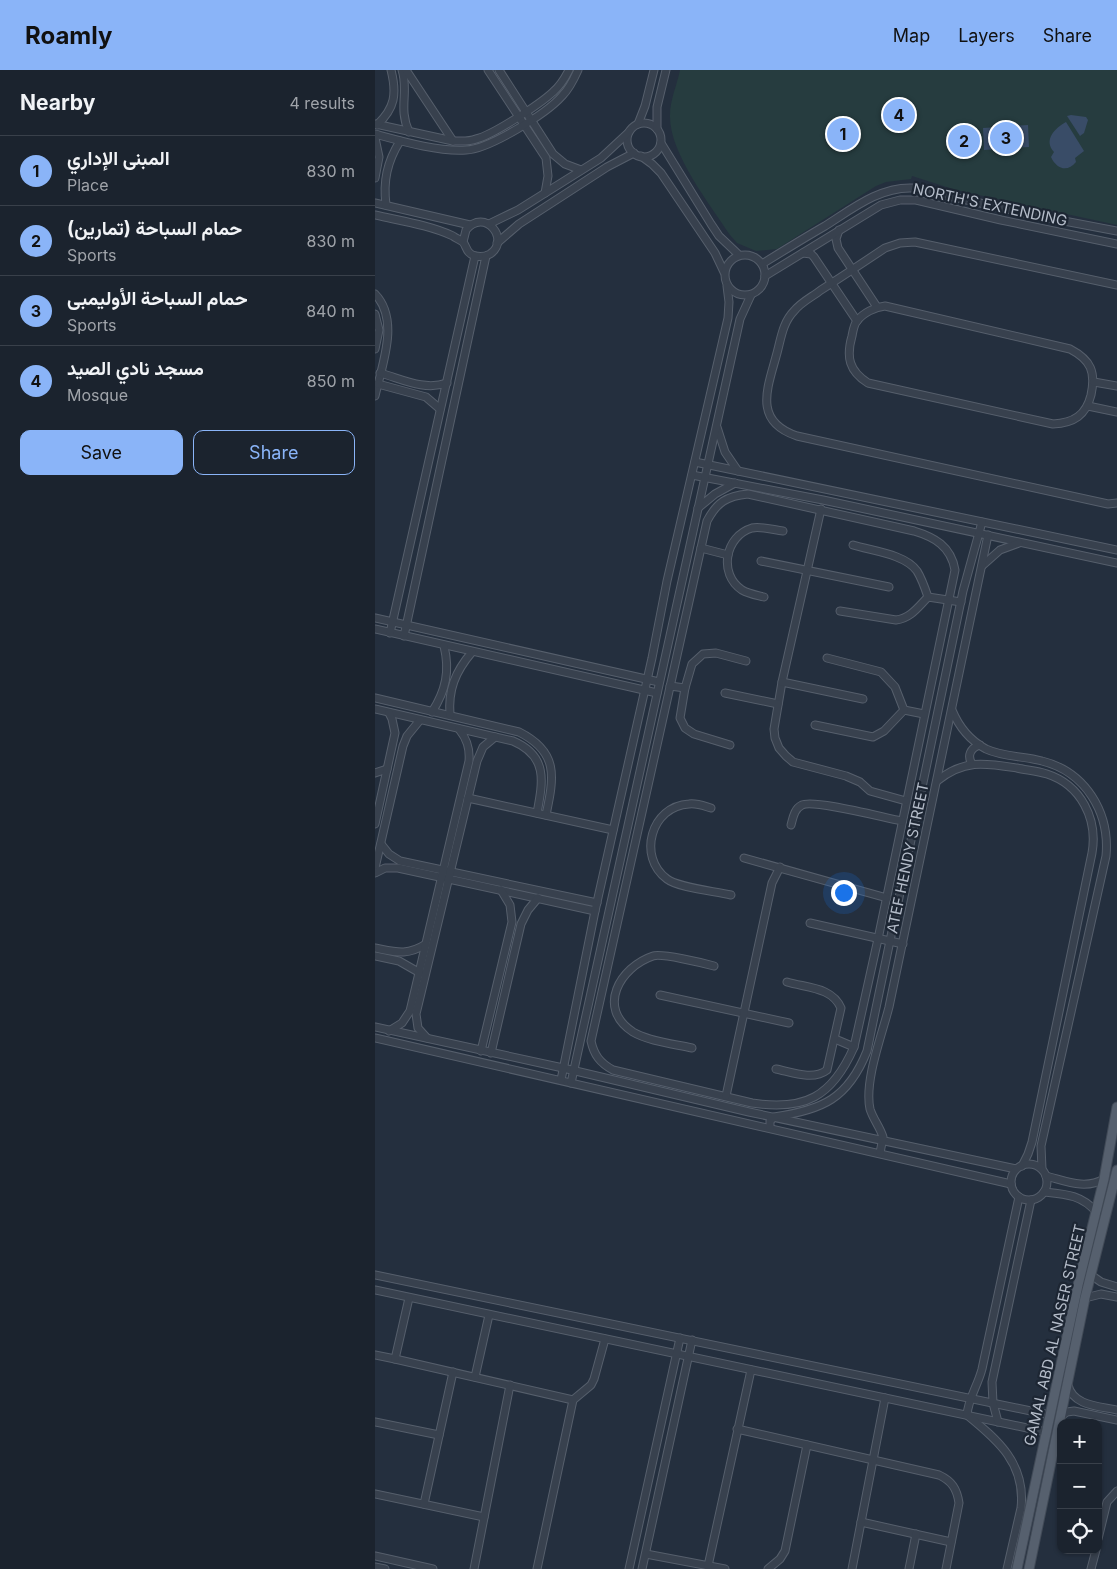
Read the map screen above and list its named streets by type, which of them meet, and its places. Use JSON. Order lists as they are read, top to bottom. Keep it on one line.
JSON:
{"streets":{"main road":["GAMAL ABD AL NASER STREET"],"street":["NORTH'S EXTENDING","ATEF HENDY STREET"]},"page":{"header":"Roamly","nav":["Map","Layers","Share"],"heading":["Nearby","4 results"],"pins":["4","1","3","2"],"list":[{"mark":"1","name":"المبنى الإداري","note":"Place","value":"830 m"},{"mark":"2","name":"حمام السباحة (تمارين)","note":"Sports","value":"830 m"},{"mark":"3","name":"حمام السباحة الأوليمبى","note":"Sports","value":"840 m"},{"mark":"4","name":"مسجد نادي الصيد","note":"Mosque","value":"850 m"}],"buttons":["Save","Share"],"map_buttons":["+","−"]}}
